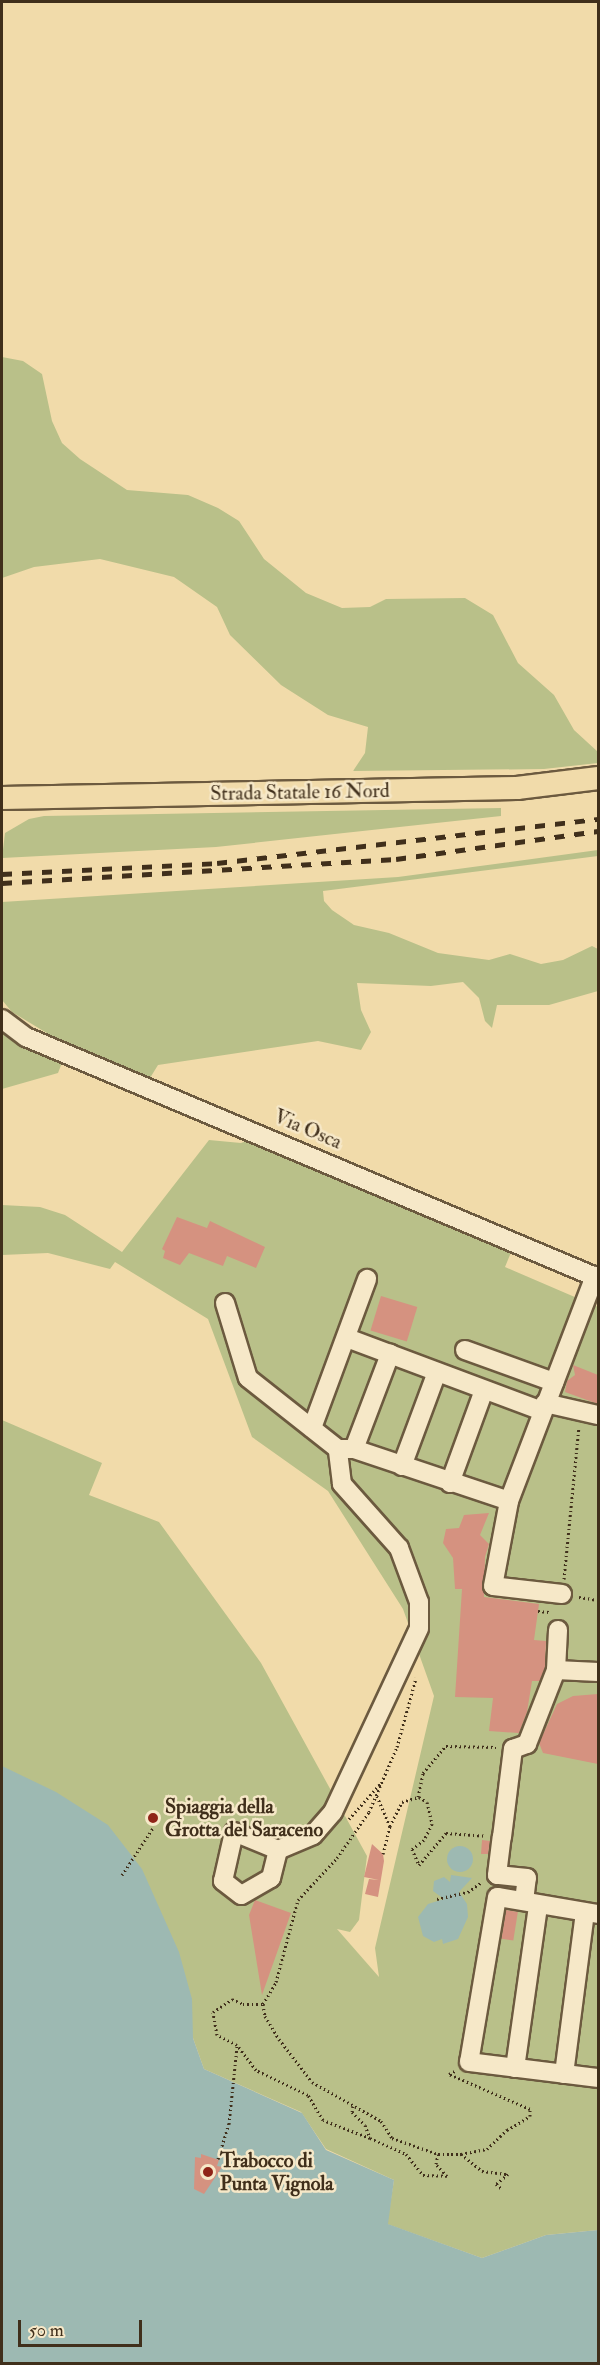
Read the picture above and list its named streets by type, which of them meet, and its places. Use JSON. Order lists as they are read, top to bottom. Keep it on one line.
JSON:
{"streets":{"main road":["Strada Statale 16 Nord"],"street":["Via Osca"]},"places":["Spiaggia della Grotta del Saraceno","Trabocco di Punta Vignola"],"scale_bar":"50 m"}
